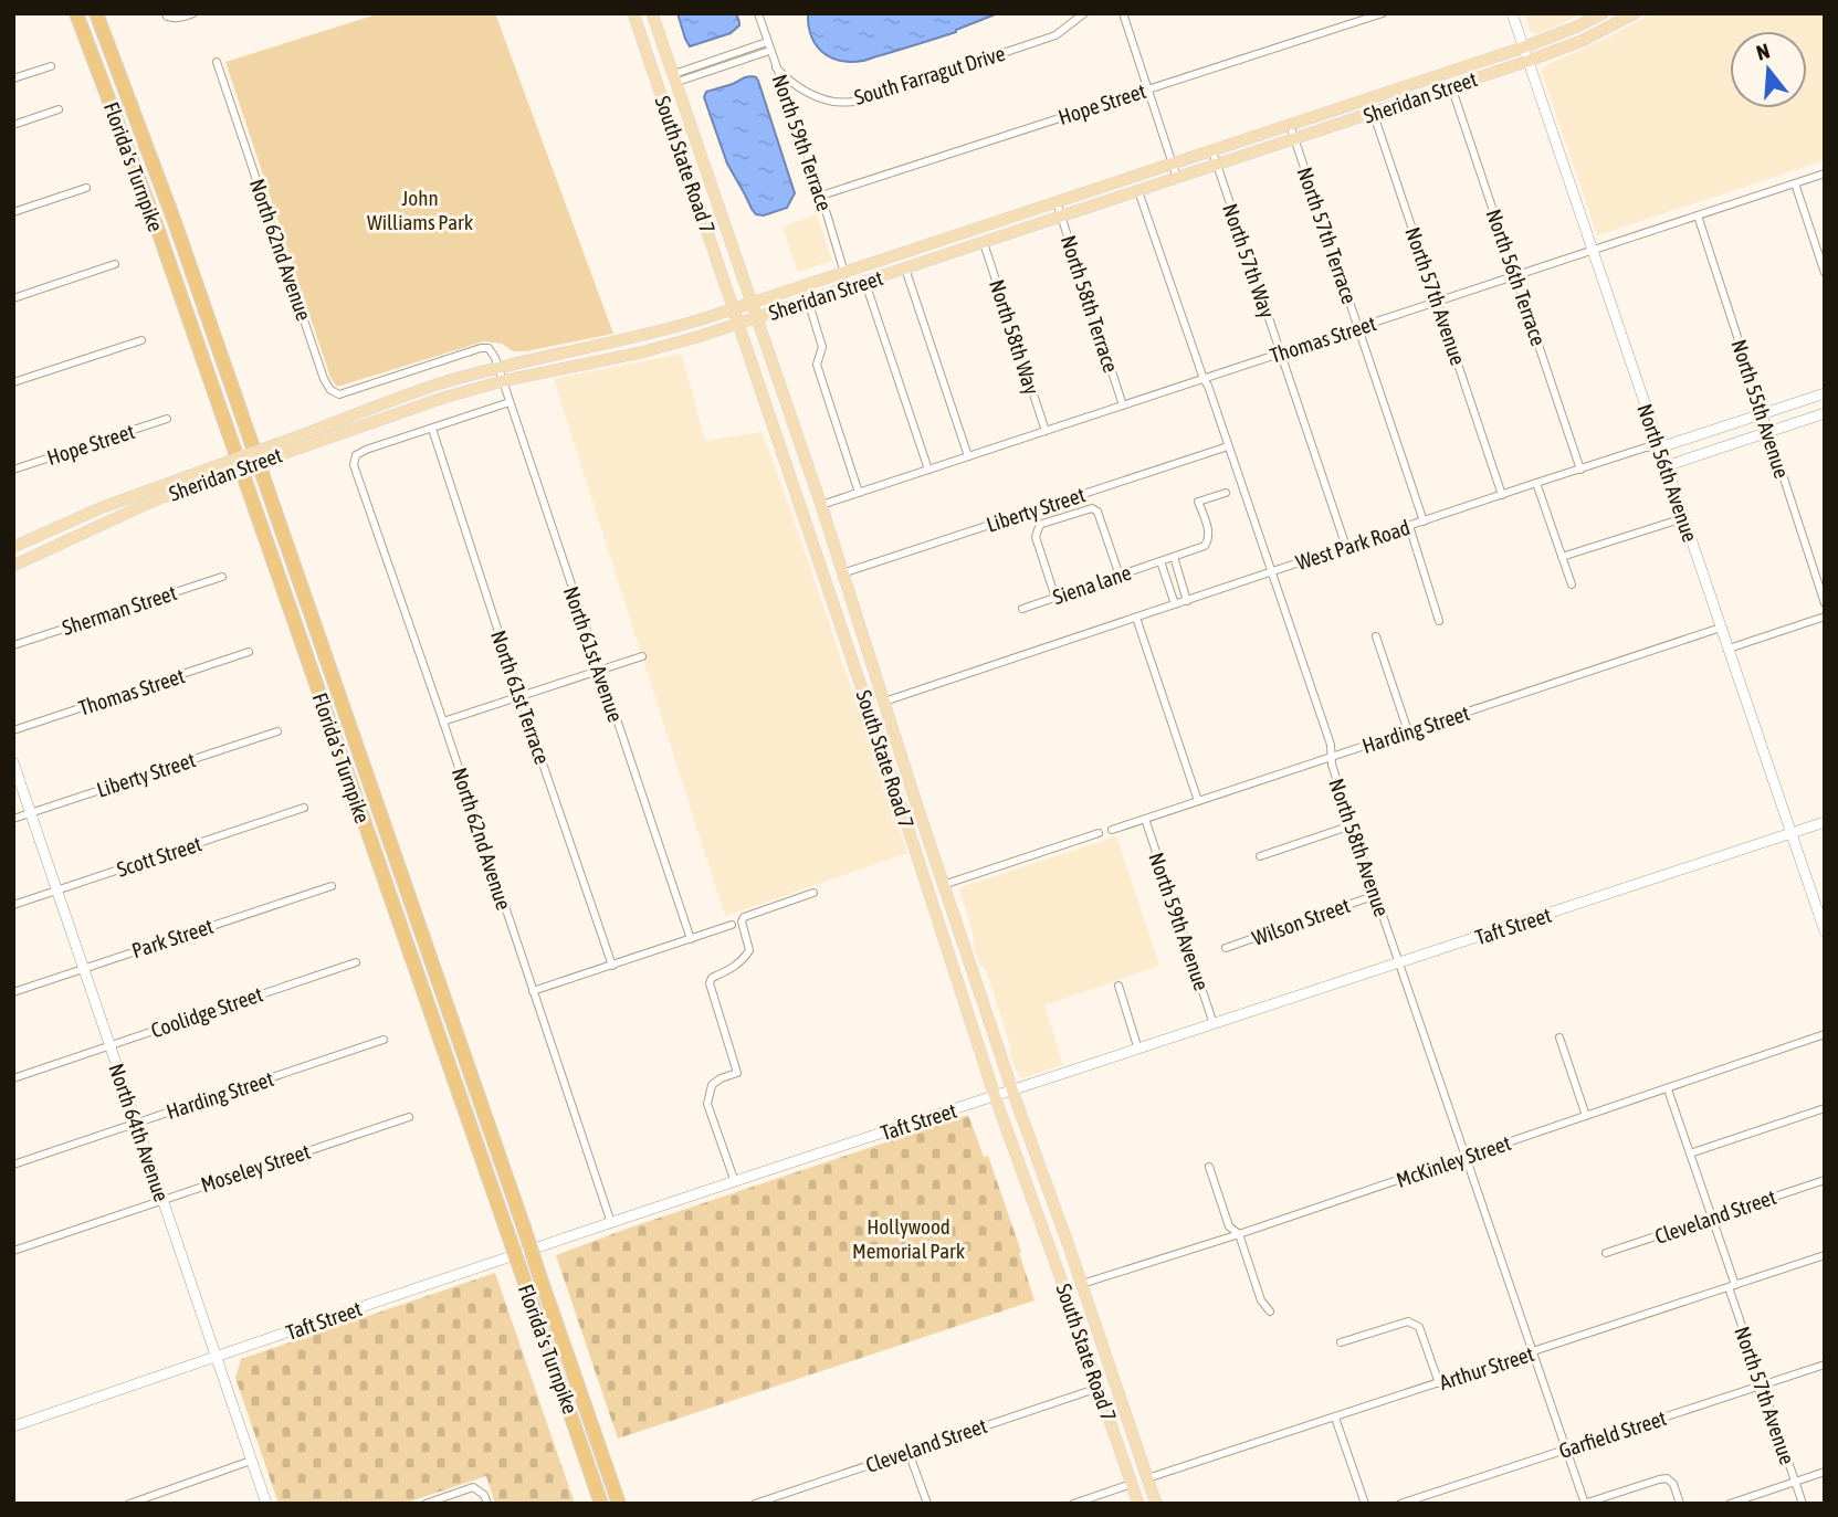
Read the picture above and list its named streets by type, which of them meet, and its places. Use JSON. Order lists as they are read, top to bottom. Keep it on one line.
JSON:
{"streets":{"highway":["Florida's Turnpike"],"main road":["Sheridan Street","South State Road 7"],"street":["South Farragut Drive","Hope Street","North 59th Terrace","North 57th Terrace","North 62nd Avenue","North 57th Way","North 56th Terrace","North 57th Avenue","North 58th Terrace","North 58th Way","Thomas Street","North 55th Avenue","North 56th Avenue","Liberty Street","West Park Road","Siena lane","Sherman Street","North 61st Avenue","North 61st Terrace","Harding Street","North 58th Avenue","Scott Street","North 59th Avenue","Wilson Street","Taft Street","Park Street","Coolidge Street","North 64th Avenue","McKinley Street","Moseley Street","Cleveland Street","Arthur Street","Garfield Street"]},"crossings":[["South Farragut Drive","North 59th Terrace"],["Sheridan Street","North 59th Terrace"],["Sheridan Street","South State Road 7"],["Sheridan Street","North 57th Terrace"],["Sheridan Street","North 62nd Avenue"],["Sheridan Street","North 57th Way"],["Sheridan Street","North 56th Terrace"],["Sheridan Street","North 57th Avenue"],["Sheridan Street","North 58th Terrace"],["Sheridan Street","North 58th Way"],["Sheridan Street","North 56th Avenue"],["Sheridan Street","North 61st Avenue"],["Sheridan Street","North 58th Avenue"],["Hope Street","North 59th Terrace"],["South State Road 7","Thomas Street"],["South State Road 7","Liberty Street"],["South State Road 7","West Park Road"],["South State Road 7","Taft Street"],["South State Road 7","McKinley Street"],["South State Road 7","Cleveland Street"],["South State Road 7","Arthur Street"],["North 57th Terrace","Thomas Street"],["North 57th Terrace","West Park Road"],["North 62nd Avenue","North 61st Avenue"],["North 62nd Avenue","North 61st Terrace"],["North 62nd Avenue","Taft Street"],["North 57th Way","Thomas Street"],["North 57th Way","West Park Road"],["North 56th Terrace","Thomas Street"],["North 56th Terrace","West Park Road"],["North 57th Avenue","Thomas Street"],["North 57th Avenue","West Park Road"],["North 57th Avenue","McKinley Street"],["North 57th Avenue","Cleveland Street"],["North 57th Avenue","Arthur Street"],["North 57th Avenue","Garfield Street"],["North 58th Terrace","Thomas Street"],["North 58th Way","Thomas Street"],["Thomas Street","North 55th Avenue"],["Thomas Street","North 56th Avenue"],["Thomas Street","North 58th Avenue"],["North 55th Avenue","West Park Road"],["North 56th Avenue","West Park Road"],["North 56th Avenue","Harding Street"],["North 56th Avenue","Taft Street"],["Liberty Street","North 58th Avenue"],["Liberty Street","North 64th Avenue"],["West Park Road","Siena lane"],["West Park Road","North 58th Avenue"],["Harding Street","North 58th Avenue"],["Harding Street","North 59th Avenue"],["Harding Street","North 64th Avenue"],["North 58th Avenue","Wilson Street"],["North 58th Avenue","Taft Street"],["North 58th Avenue","McKinley Street"],["North 58th Avenue","Arthur Street"],["North 58th Avenue","Garfield Street"],["Scott Street","North 64th Avenue"],["North 59th Avenue","Taft Street"],["Taft Street","North 64th Avenue"],["Park Street","North 64th Avenue"],["Coolidge Street","North 64th Avenue"],["North 64th Avenue","Moseley Street"]],"parks":["John Williams Park","Hollywood Memorial Park"],"north":"top"}
